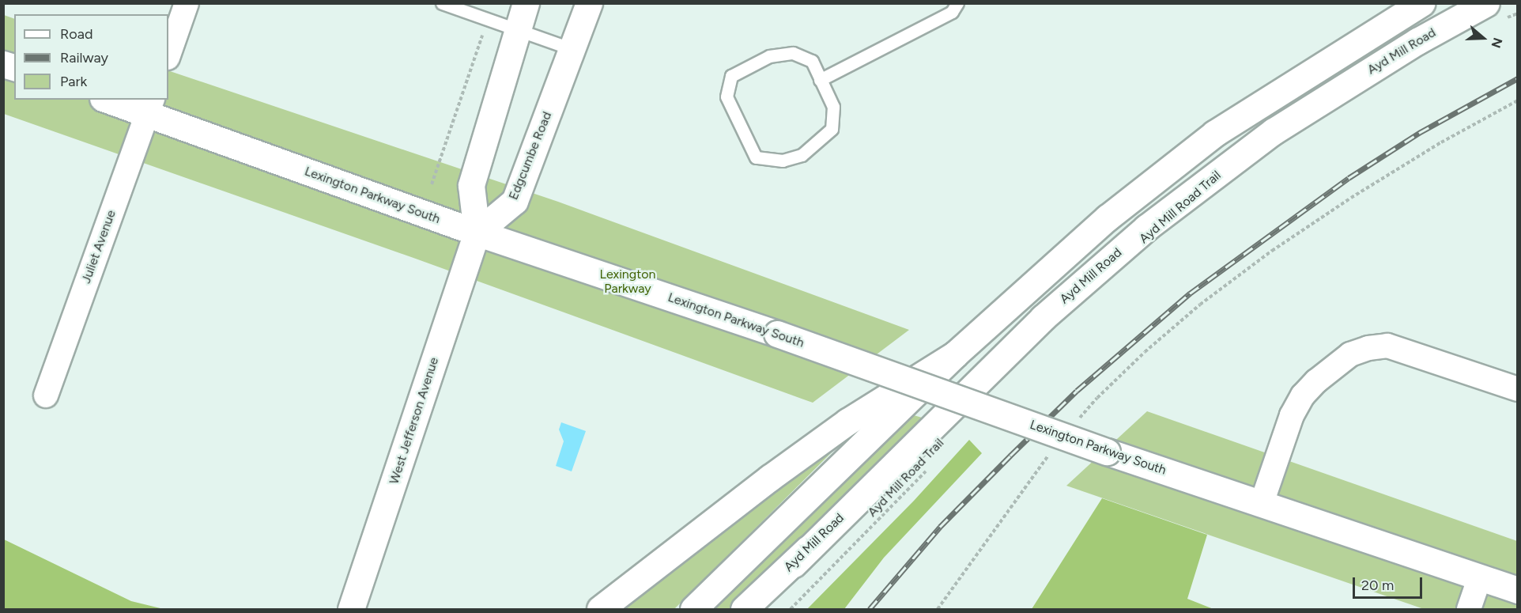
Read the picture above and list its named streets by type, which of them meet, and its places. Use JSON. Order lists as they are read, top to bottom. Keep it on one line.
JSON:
{"streets":{"main road":["Ayd Mill Road","Edgcumbe Road","Lexington Parkway South","West Jefferson Avenue"],"street":["Juliet Avenue"],"path":["Ayd Mill Road Trail"]},"crossings":[["Edgcumbe Road","Lexington Parkway South"],["Edgcumbe Road","West Jefferson Avenue"],["Lexington Parkway South","Juliet Avenue"],["Lexington Parkway South","West Jefferson Avenue"]],"parks":["Lexington Parkway"],"legend":["Road","Railway","Park"],"scale_bar":"20 m","north":"right"}
